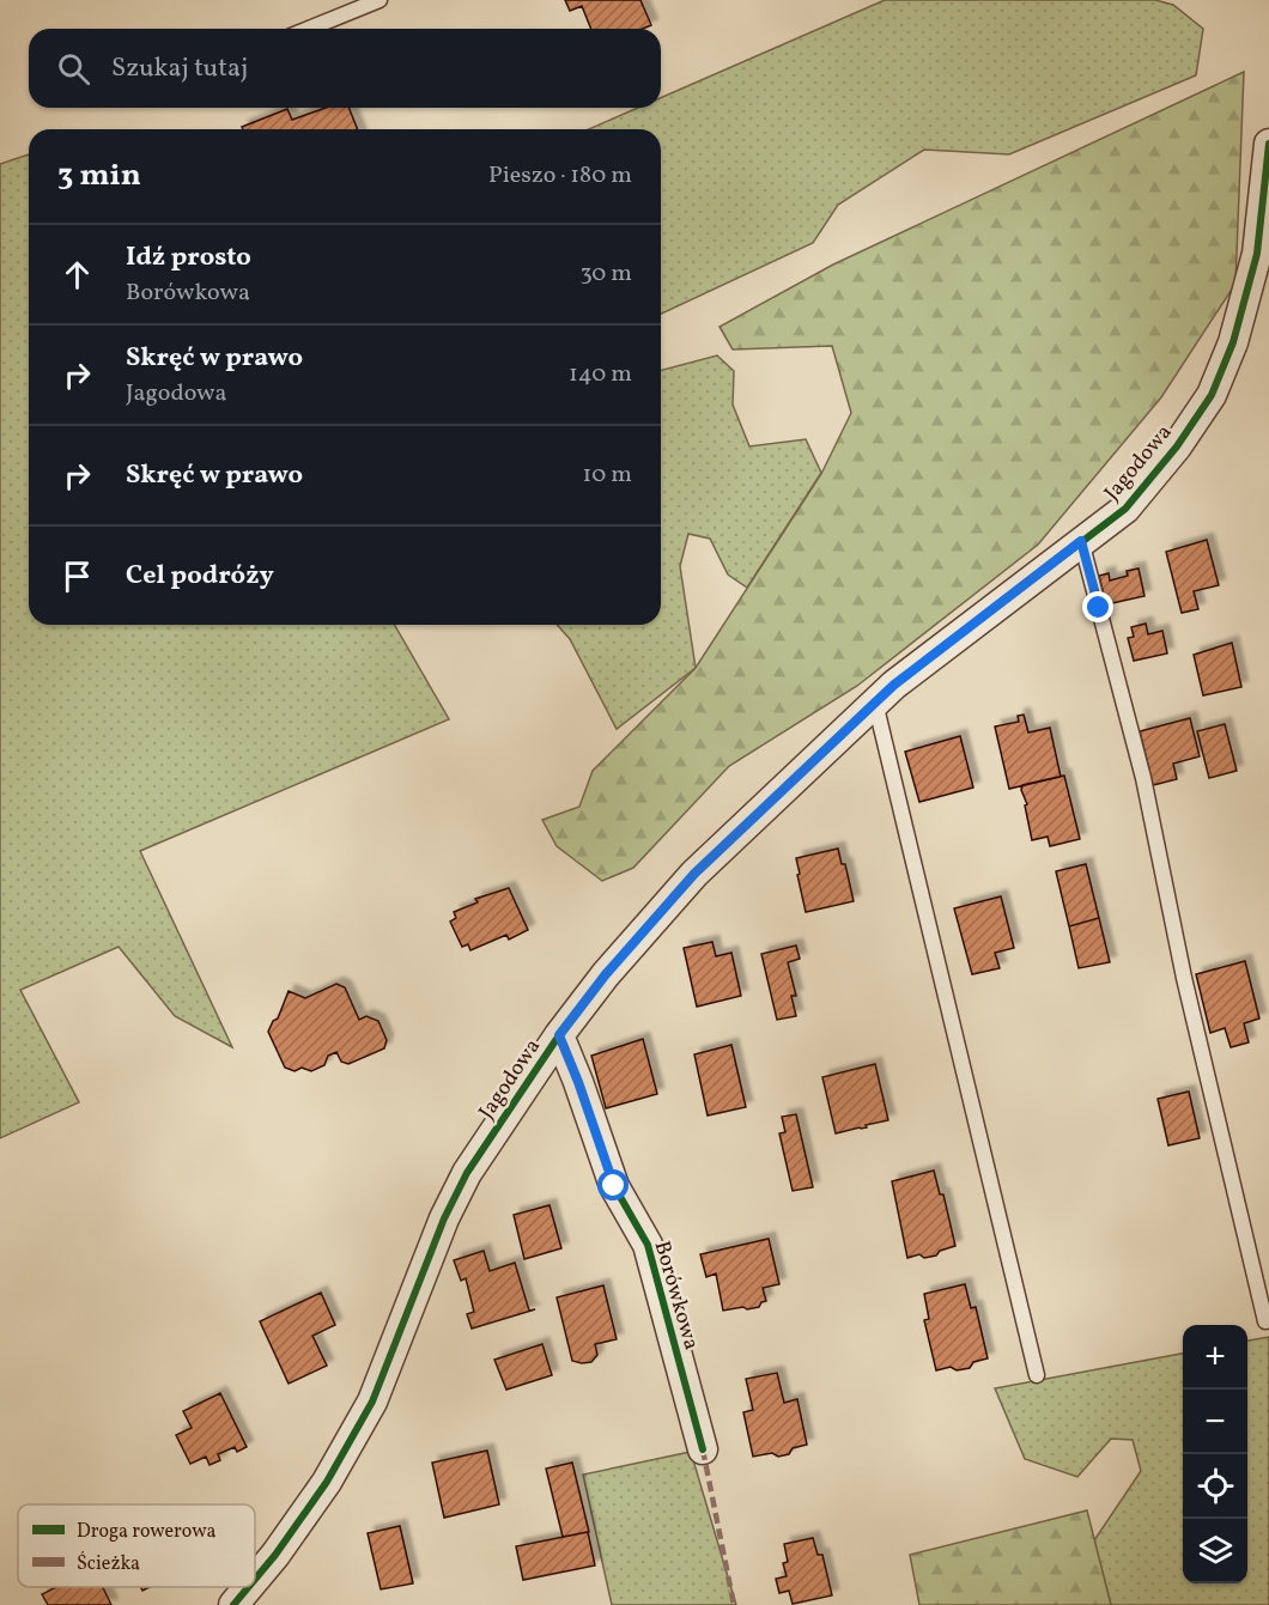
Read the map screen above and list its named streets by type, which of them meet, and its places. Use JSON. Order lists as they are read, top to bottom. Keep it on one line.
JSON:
{"streets":{"street":["Jagodowa","Borówkowa"]},"crossings":[["Jagodowa","Borówkowa"]],"legend":["Droga rowerowa","Ścieżka"],"page":{"search":"Szukaj tutaj","heading":["3 min","Pieszo · 180 m"],"list":[["Idź prosto","Borówkowa","30 m"],["Skręć w prawo","Jagodowa","140 m"],["Skręć w prawo","10 m"],"Cel podróży"],"map_buttons":["+","−"]}}
